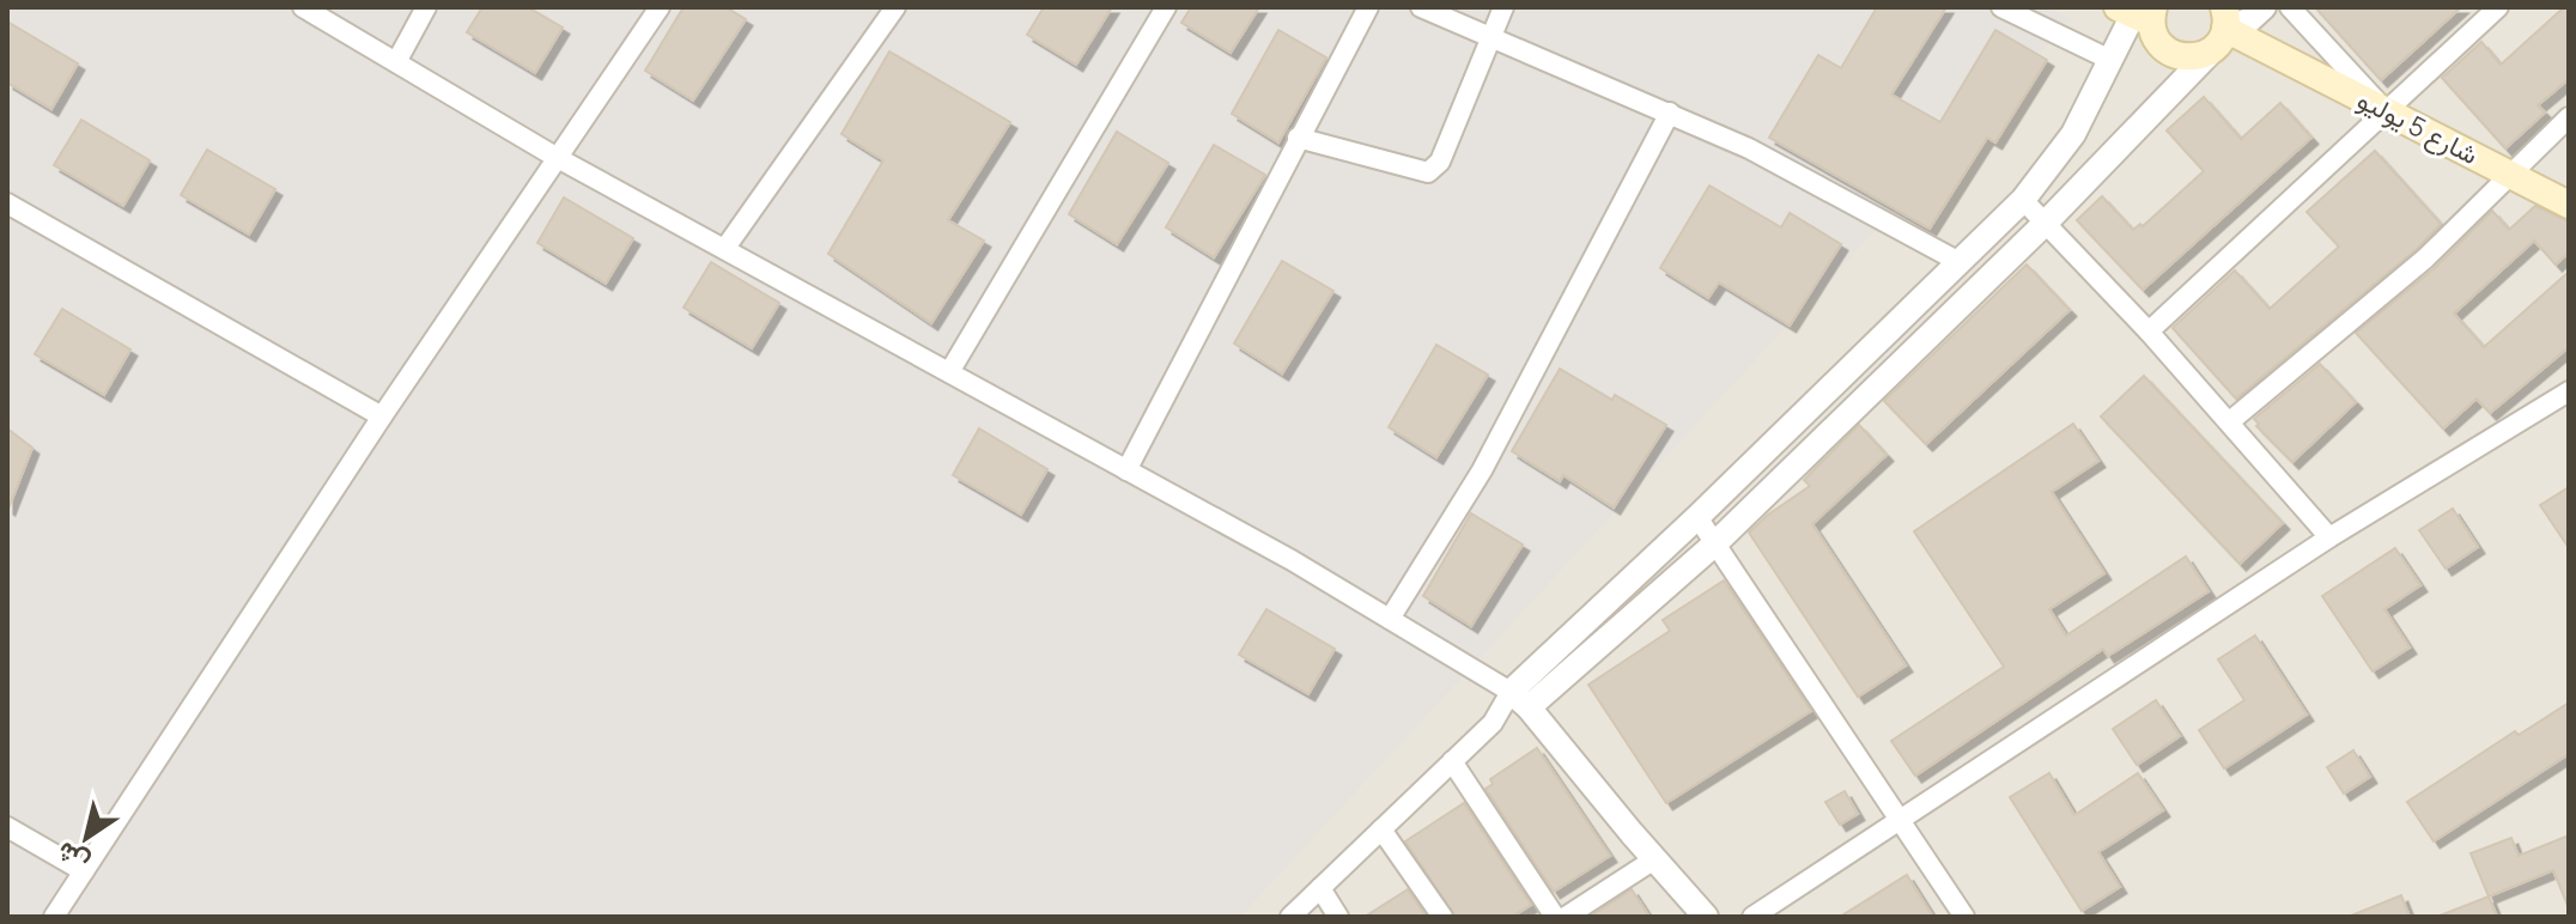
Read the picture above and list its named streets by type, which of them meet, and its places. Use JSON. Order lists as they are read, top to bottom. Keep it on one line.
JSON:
{"streets":{"main road":["شارع 5 يوليو"]},"north":"bottom left"}
